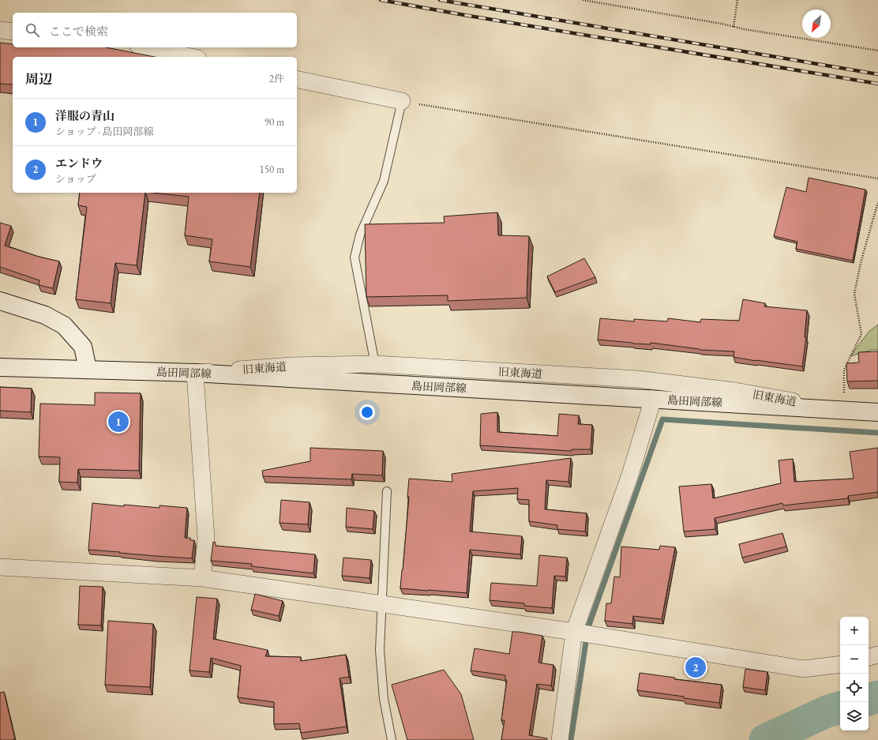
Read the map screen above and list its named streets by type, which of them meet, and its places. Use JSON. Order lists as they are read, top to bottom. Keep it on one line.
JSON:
{"streets":{"main road":["島田岡部線"],"street":["旧東海道"]},"crossings":[["旧東海道","島田岡部線"]],"north":"bottom left","page":{"search":"ここで検索","heading":["周辺","2件"],"list":[{"mark":"1","name":"洋服の青山","note":"ショップ · 島田岡部線","value":"90 m"},{"mark":"2","name":"エンドウ","note":"ショップ","value":"150 m"}],"pins":["1","2"],"map_buttons":["+","−"]}}
